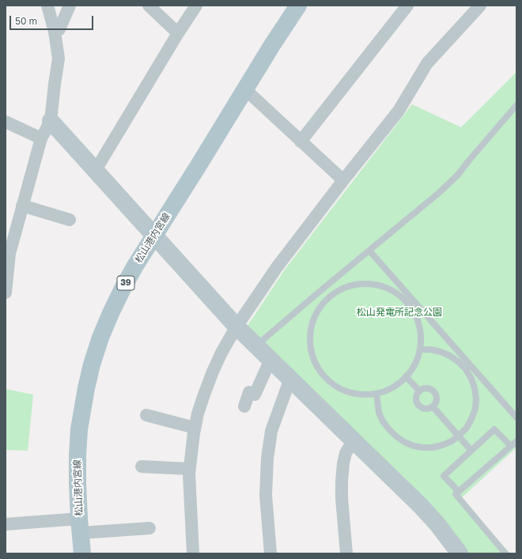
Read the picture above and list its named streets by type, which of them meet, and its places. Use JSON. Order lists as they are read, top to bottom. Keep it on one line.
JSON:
{"streets":{"main road":["松山港内宮線","39"]},"parks":["松山発電所記念公園"],"scale_bar":"50 m"}
